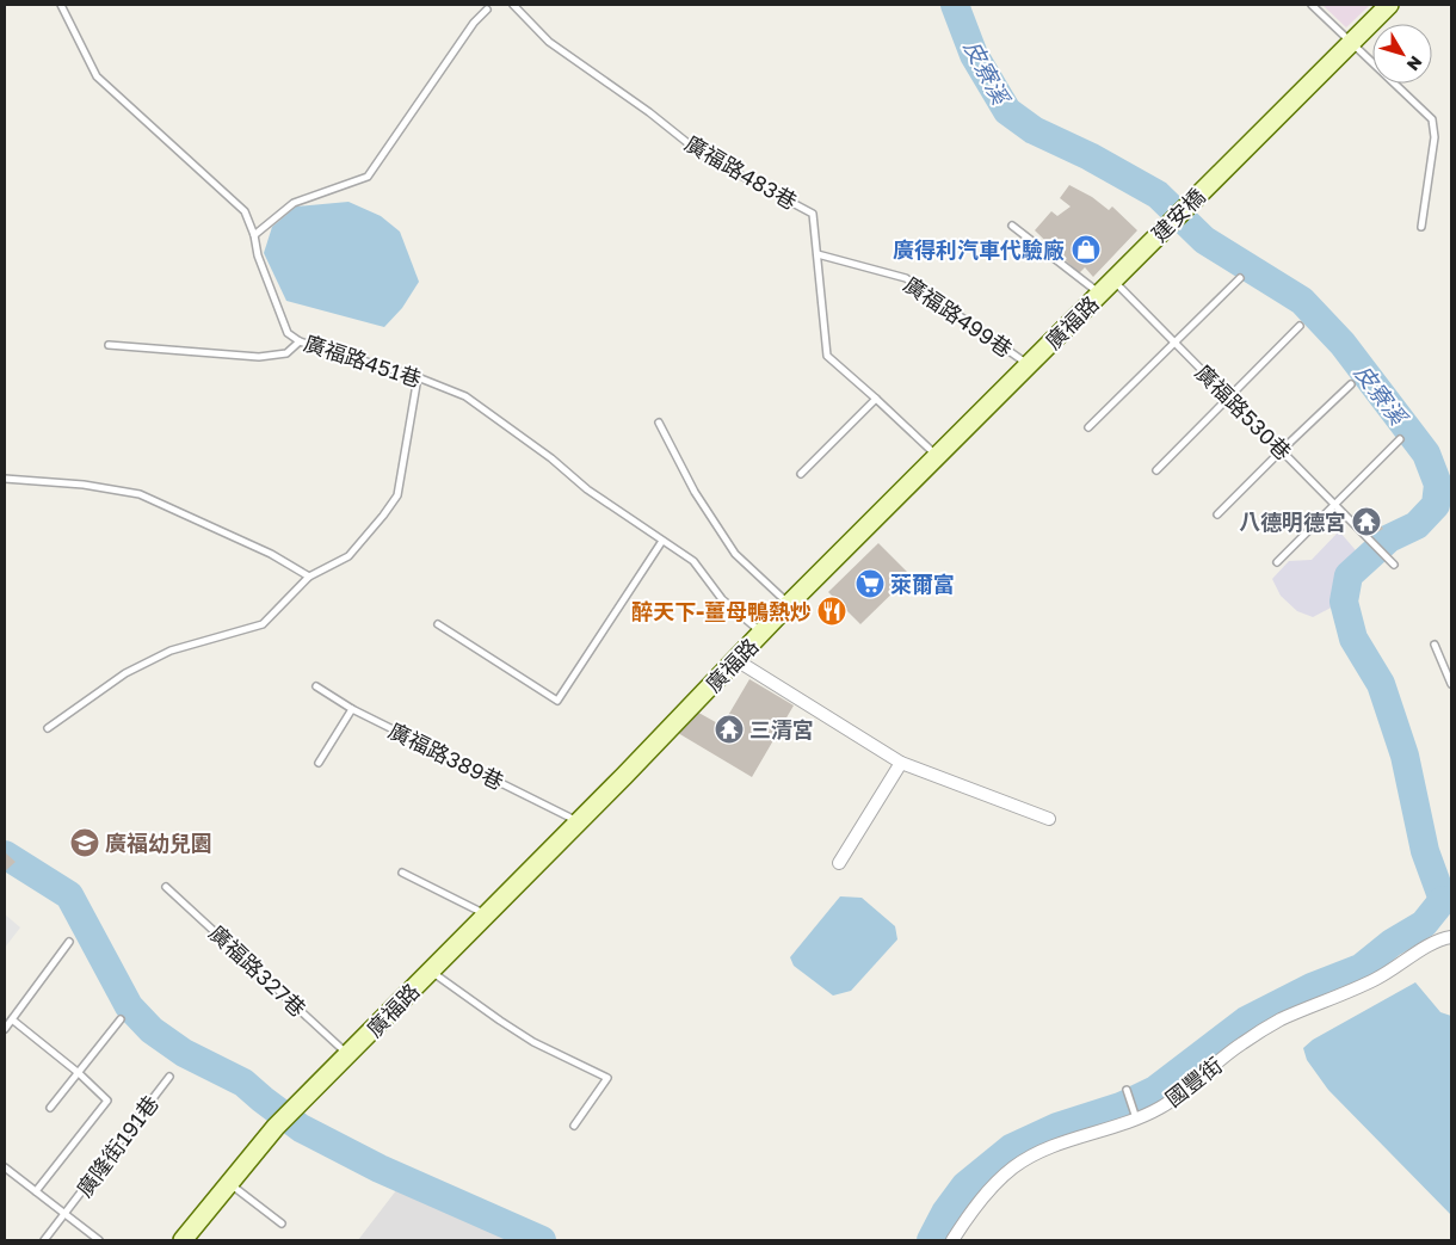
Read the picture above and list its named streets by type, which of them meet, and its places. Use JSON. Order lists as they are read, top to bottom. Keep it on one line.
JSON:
{"streets":{"street":["建安橋","廣福路","國豐街"],"lane":["廣福路483巷","廣福路499巷","廣福路451巷","廣福路530巷","廣福路389巷","廣福路327巷","廣隆街191巷"]},"crossings":[["廣福路483巷","廣福路499巷"],["廣福路483巷","廣福路"],["建安橋","廣福路"],["廣福路499巷","廣福路"],["廣福路","廣福路451巷"],["廣福路","廣福路530巷"],["廣福路","廣福路389巷"],["廣福路","廣福路327巷"]],"water":["皮寮溪"],"places":{"shop":["廣得利汽車代驗廠"],"temple":["八德明德宮","三清宮"],"supermarket":["萊爾富"],"restaurant":["醉天下-薑母鴨熱炒"],"school or university":["廣福幼兒園"]},"north":"bottom right"}
